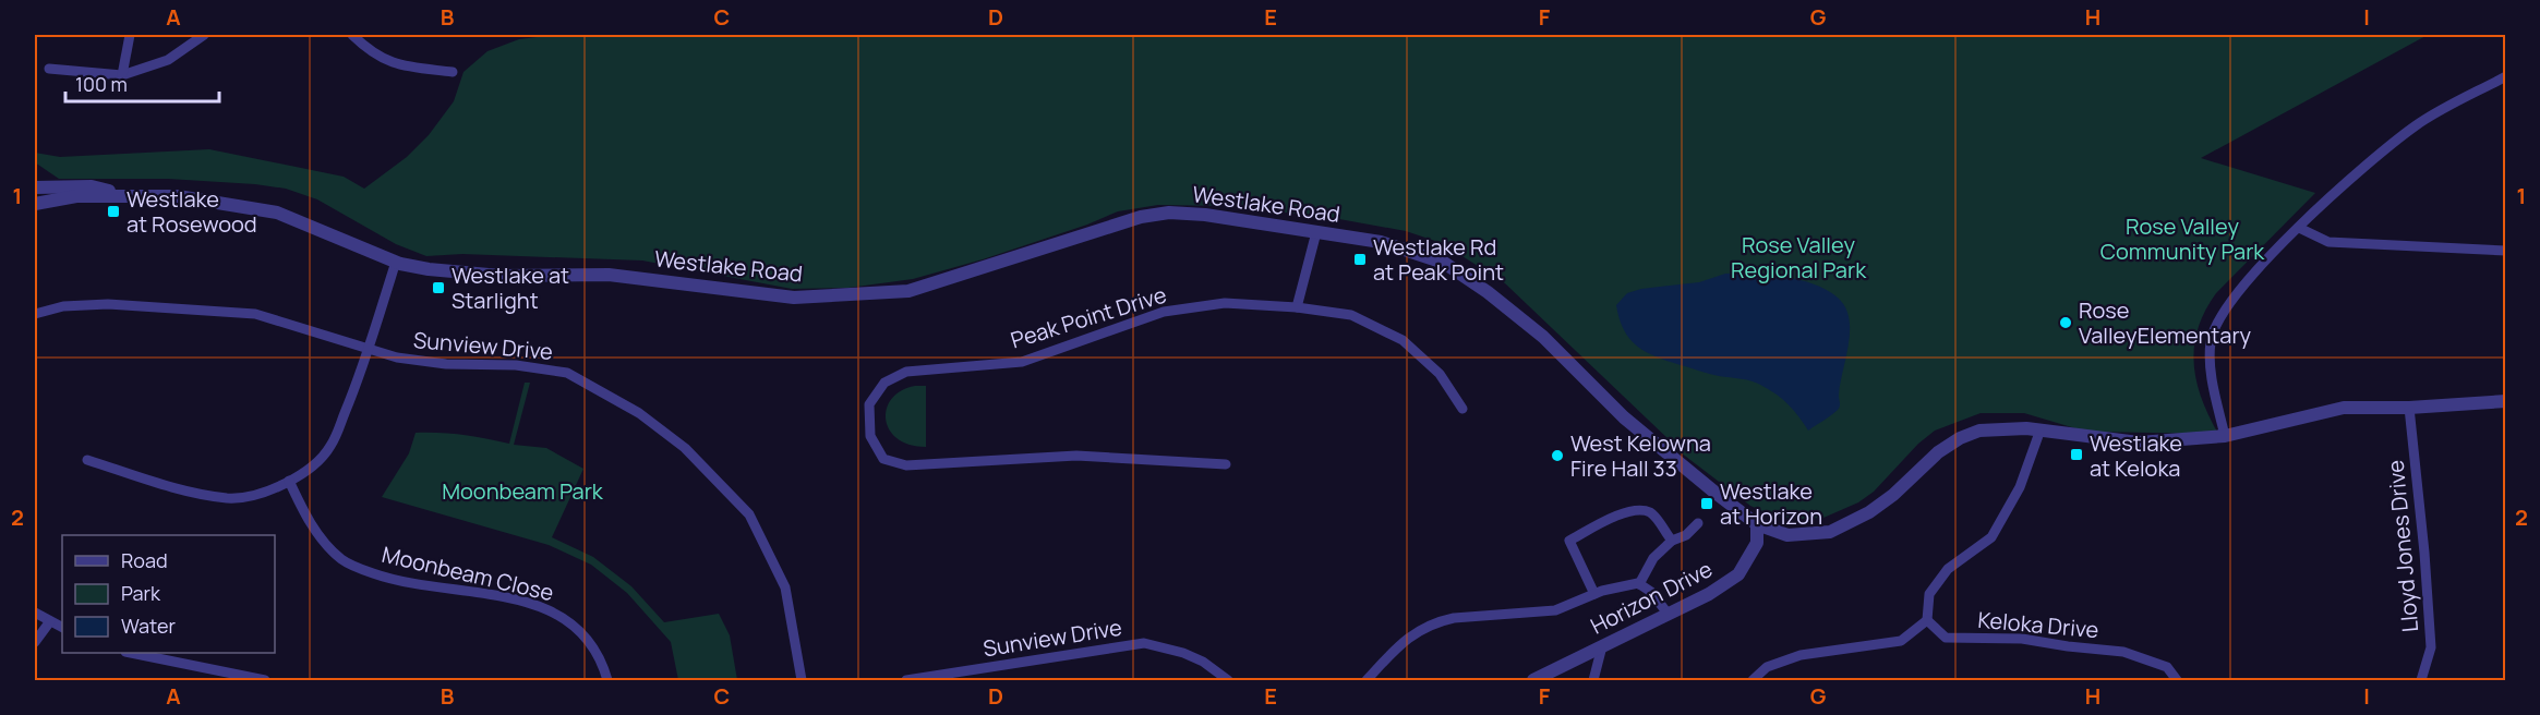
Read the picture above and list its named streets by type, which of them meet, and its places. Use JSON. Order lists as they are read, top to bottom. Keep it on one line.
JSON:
{"streets":{"street":["Westlake Road","Peak Point Drive","Sunview Drive","Lloyd Jones Drive","Moonbeam Close","Horizon Drive","Keloka Drive"]},"crossings":[["Westlake Road","Lloyd Jones Drive"],["Westlake Road","Horizon Drive"]],"parks":["Rose Valley Community Park","Rose Valley Regional Park","Moonbeam Park"],"places":{"transit":["Westlake at Rosewood","Westlake Rd at Peak Point","Westlake at Starlight","Westlake at Keloka","Westlake at Horizon"],"other":["Rose ValleyElementary","West Kelowna Fire Hall 33"]},"legend":["Road","Park","Water"],"scale_bar":"100 m","grid":{"columns":["A","B","C","D","E","F","G","H","I"],"rows":["1","2"]}}
